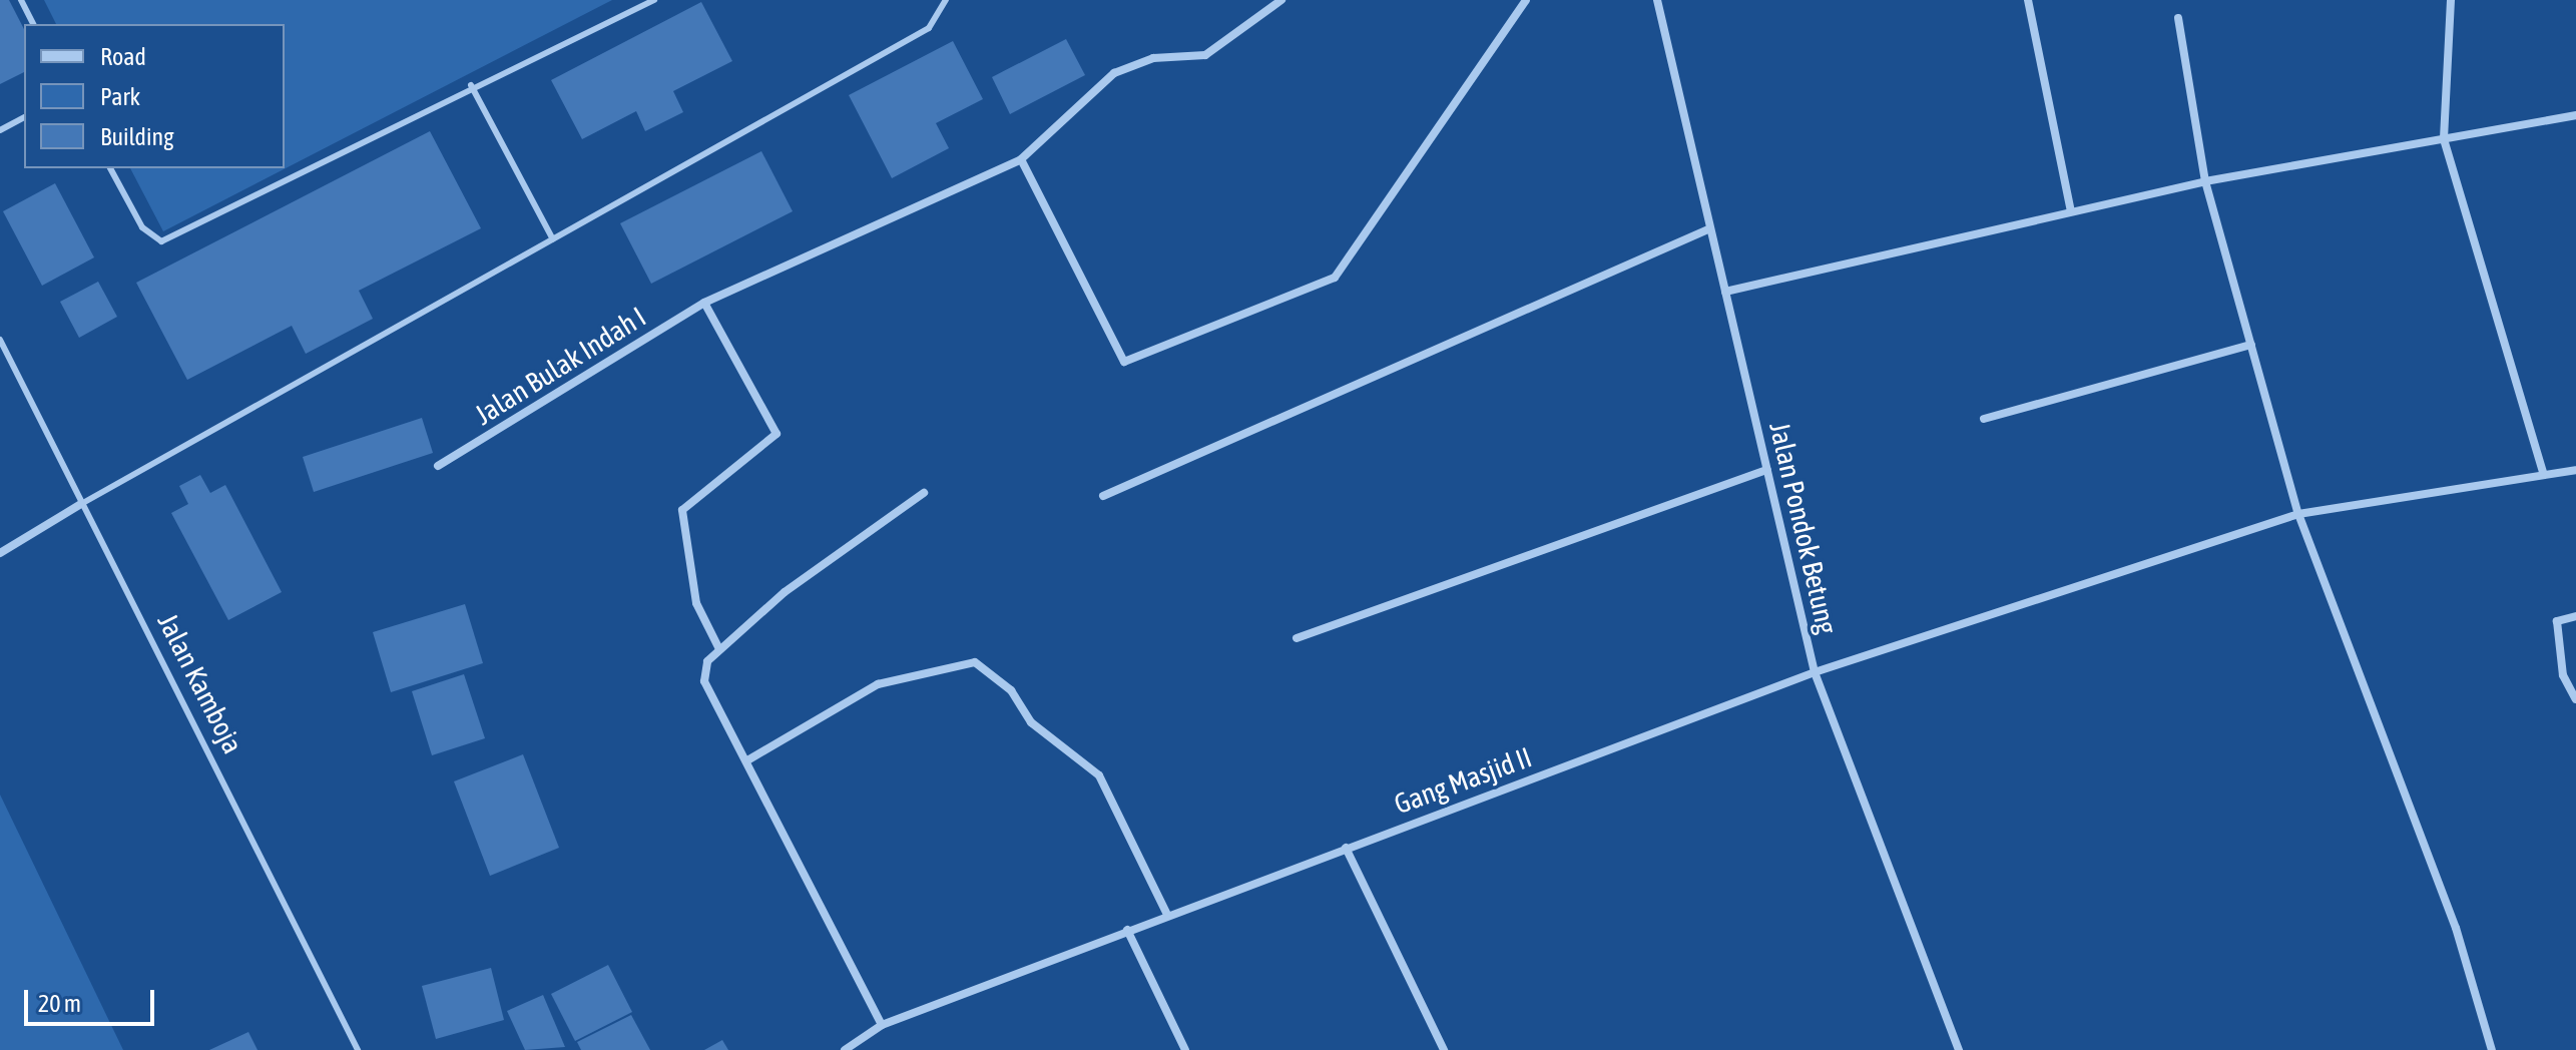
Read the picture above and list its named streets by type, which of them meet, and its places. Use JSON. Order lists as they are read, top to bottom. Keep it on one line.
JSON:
{"streets":{"street":["Jalan Bulak Indah I","Jalan Pondok Betung","Gang Masjid II"],"lane":["Jalan Kamboja"]},"crossings":[["Jalan Pondok Betung","Gang Masjid II"]],"legend":["Road","Park","Building"],"scale_bar":"20 m"}
